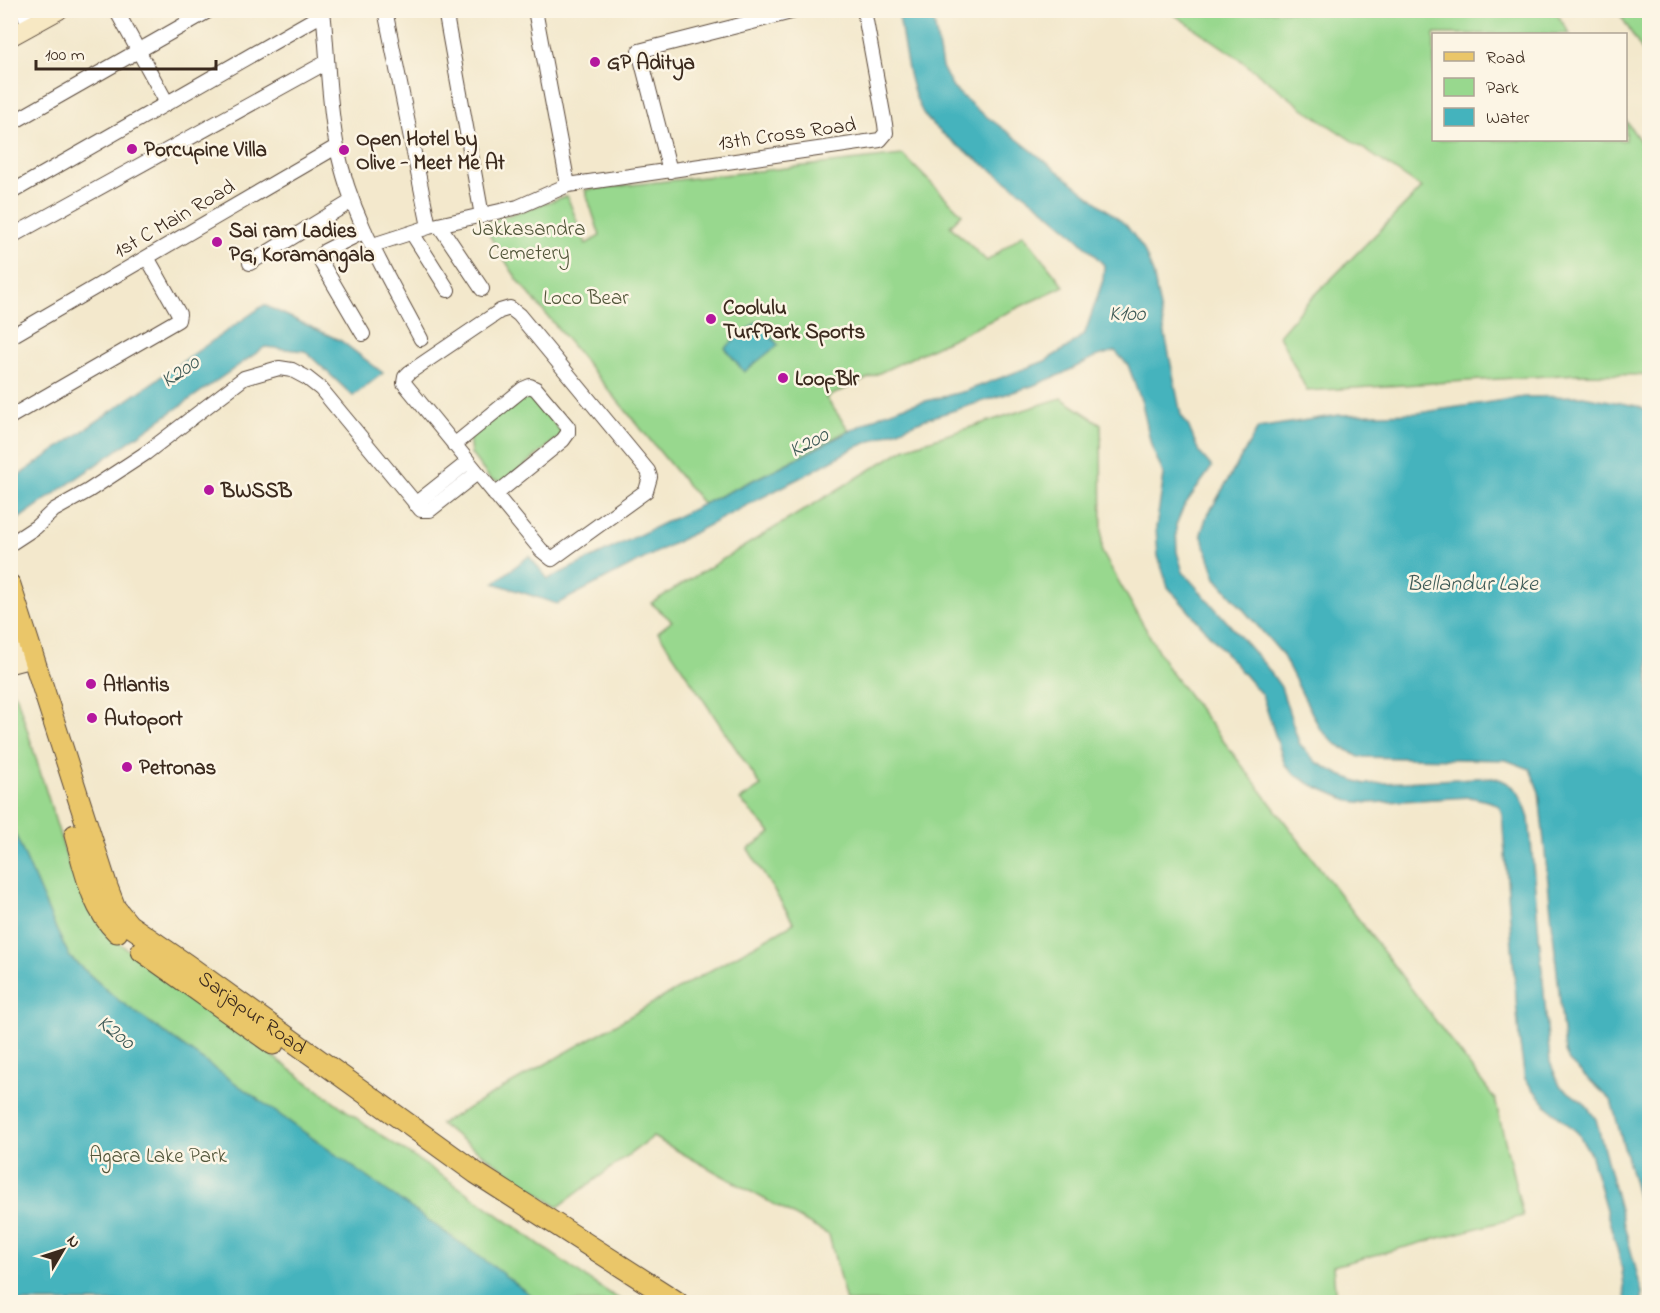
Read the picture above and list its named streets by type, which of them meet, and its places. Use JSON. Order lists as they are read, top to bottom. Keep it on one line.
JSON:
{"streets":{"main road":["Sarjapur Road"],"street":["13th Cross Road","1st C Main Road"]},"water":["K100","K200","Bellandur Lake"],"parks":["Jakkasandra Cemetery","Loco Bear","Agara Lake Park"],"places":["GP Aditya","Porcupine Villa","Open Hotel by Olive - Meet Me At","Sai ram Ladies PG, Koramangala","Coolulu TurfPark Sports","LoopBlr","BWSSB","Atlantis","Autoport","Petronas"],"legend":["Road","Park","Water"],"scale_bar":"100 m","north":"top right"}
